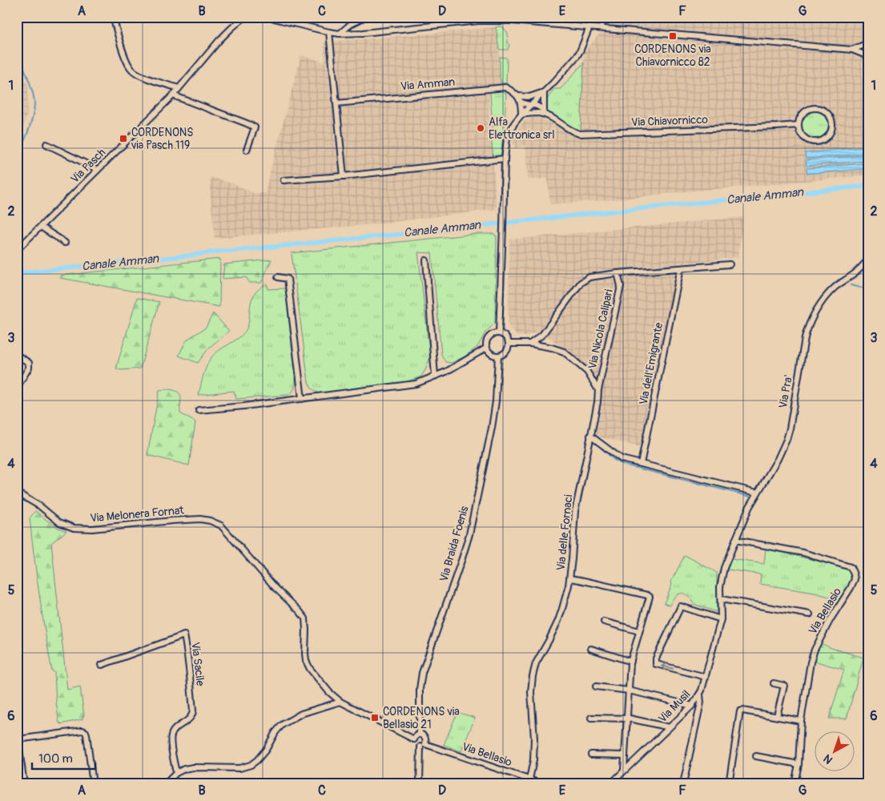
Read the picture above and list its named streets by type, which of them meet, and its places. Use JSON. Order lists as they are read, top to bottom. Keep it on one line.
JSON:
{"streets":{"street":["Via Amman","Via Chiavornicco","Via Pasch","Via Nicola Calipari","Via dell'Emigrante","Via Pra'","Via Melonera Fornat","Via delle Fornaci","Via Braida Foenis","Via Bellasio","Via Sacile","Via Musil"]},"crossings":[["Via Nicola Calipari","Via dell'Emigrante"],["Via Nicola Calipari","Via delle Fornaci"],["Via Pra'","Via Bellasio"],["Via Pra'","Via Musil"],["Via delle Fornaci","Via Bellasio"],["Via Braida Foenis","Via Bellasio"],["Via Bellasio","Via Musil"]],"water":["Canale Amman"],"places":{"transit":["CORDENONS via Chiavornicco 82","CORDENONS via Pasch 119","CORDENONS via Bellasio 21"],"other":["Alfa Elettronica srl"]},"scale_bar":"100 m","north":"bottom left","grid":{"columns":["A","B","C","D","E","F","G"],"rows":["1","2","3","4","5","6"]}}
